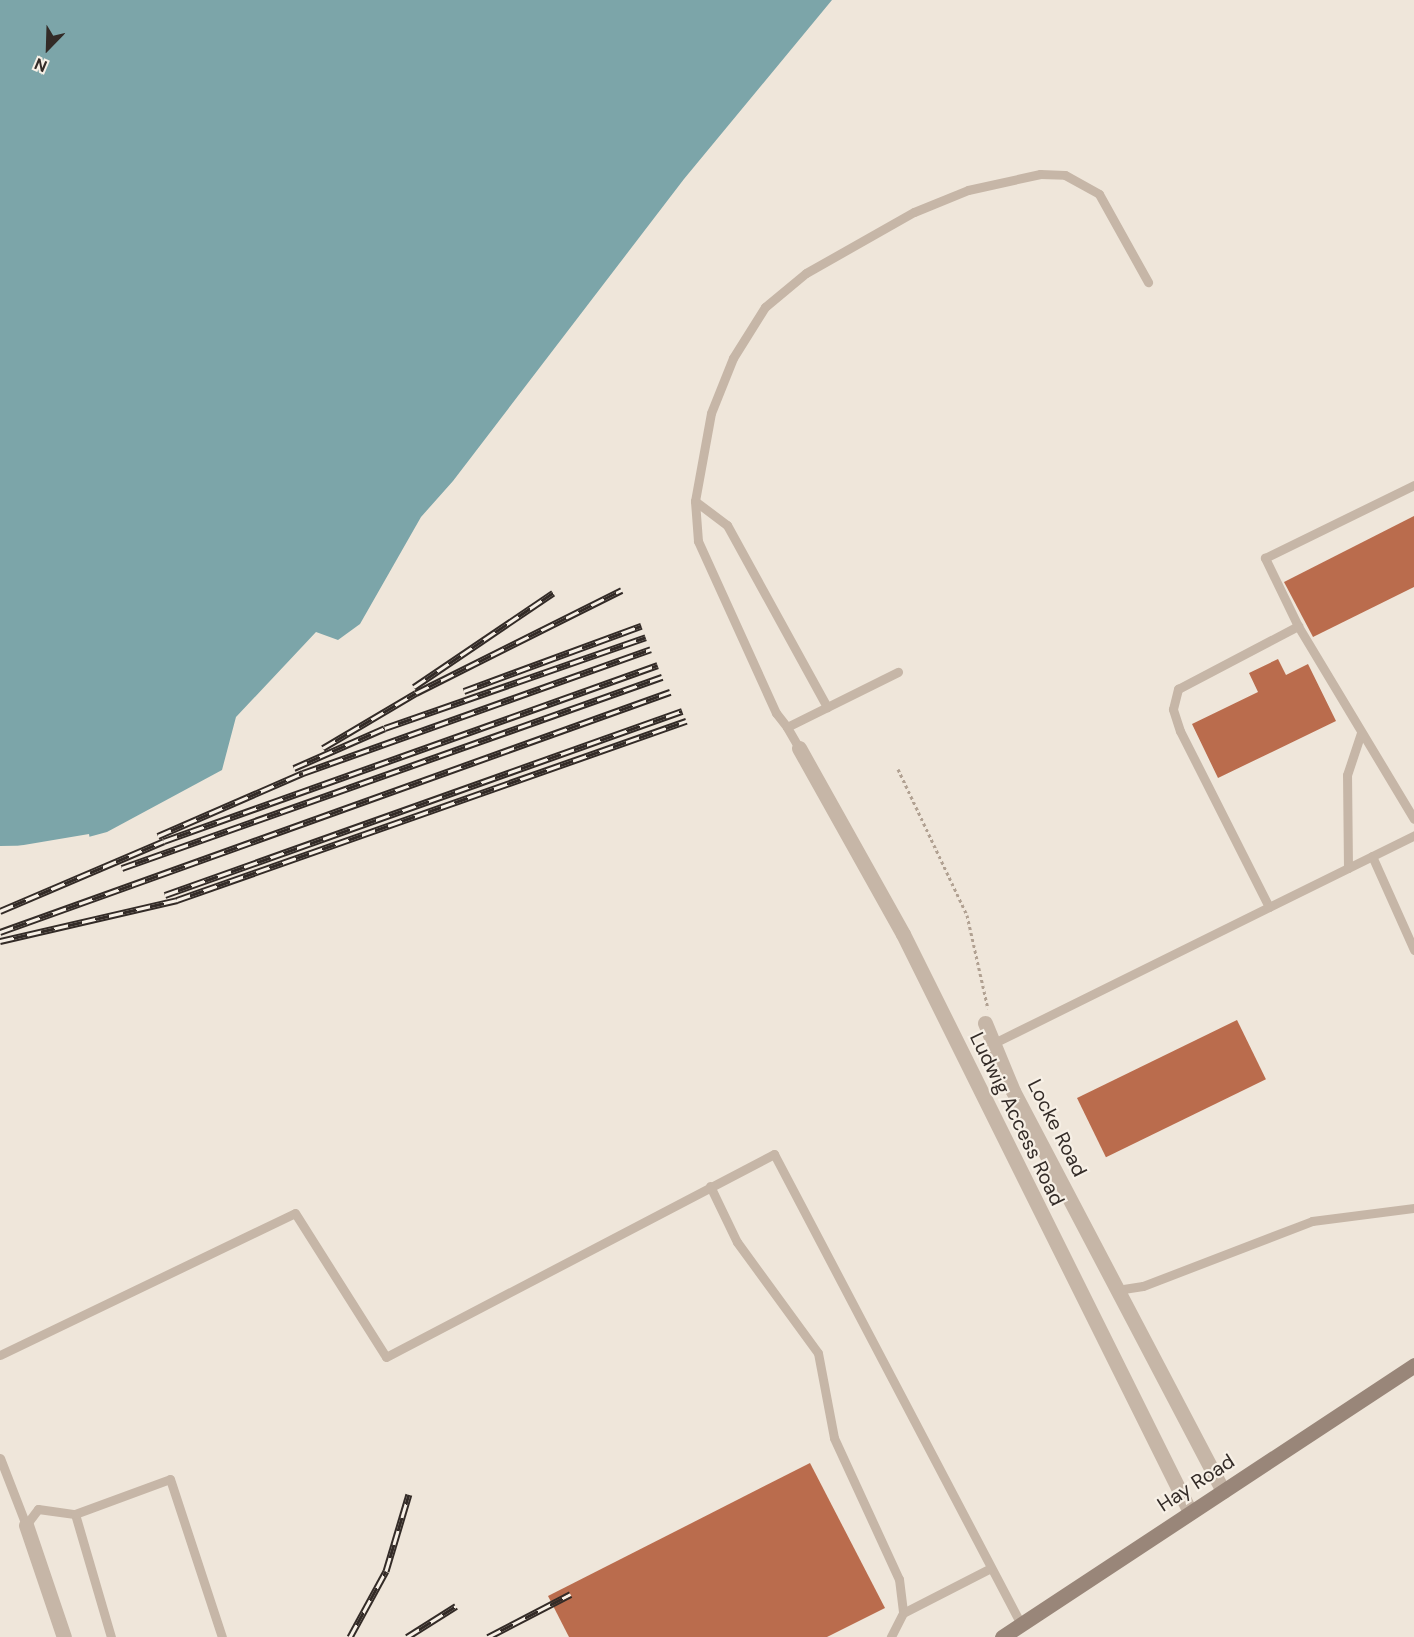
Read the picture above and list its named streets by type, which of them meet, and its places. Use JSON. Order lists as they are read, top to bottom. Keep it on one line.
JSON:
{"streets":{"main road":["Hay Road"],"street":["Ludwig Access Road","Locke Road"]},"crossings":[["Ludwig Access Road","Hay Road"],["Locke Road","Hay Road"]],"north":"bottom left"}
